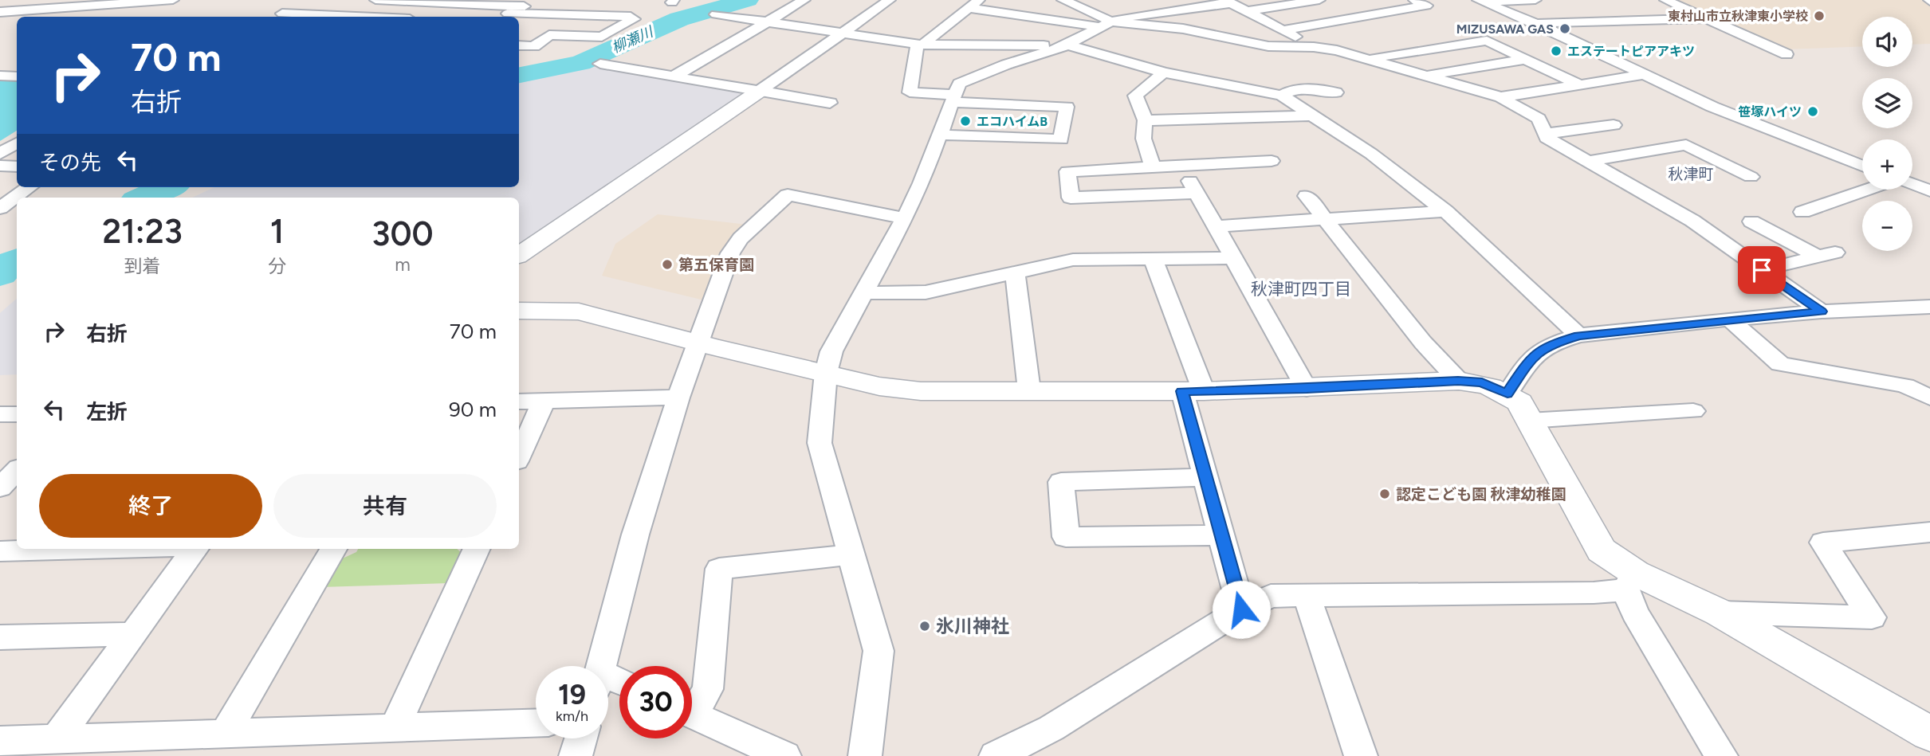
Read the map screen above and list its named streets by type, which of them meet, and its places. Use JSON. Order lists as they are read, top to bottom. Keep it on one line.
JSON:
{"districts":["秋津町","秋津町四丁目"],"water":["柳瀬川"],"places":["東村山市立秋津東小学校","MIZUSAWA GAS","エステートピアアキツ","笹塚ハイツ","エコハイムB","第五保育園","認定こども園 秋津幼稚園","氷川神社"],"page":{"map_buttons":["+","−"],"turn":["70 m","右折"],"then":"その先","eta":["21:23","到着","1","分","300","m"],"list":[{"name":"右折","value":"70 m"},{"name":"左折","value":"90 m"}],"buttons":["終了","共有"],"speed":"19 km/h","limit":"30"}}
